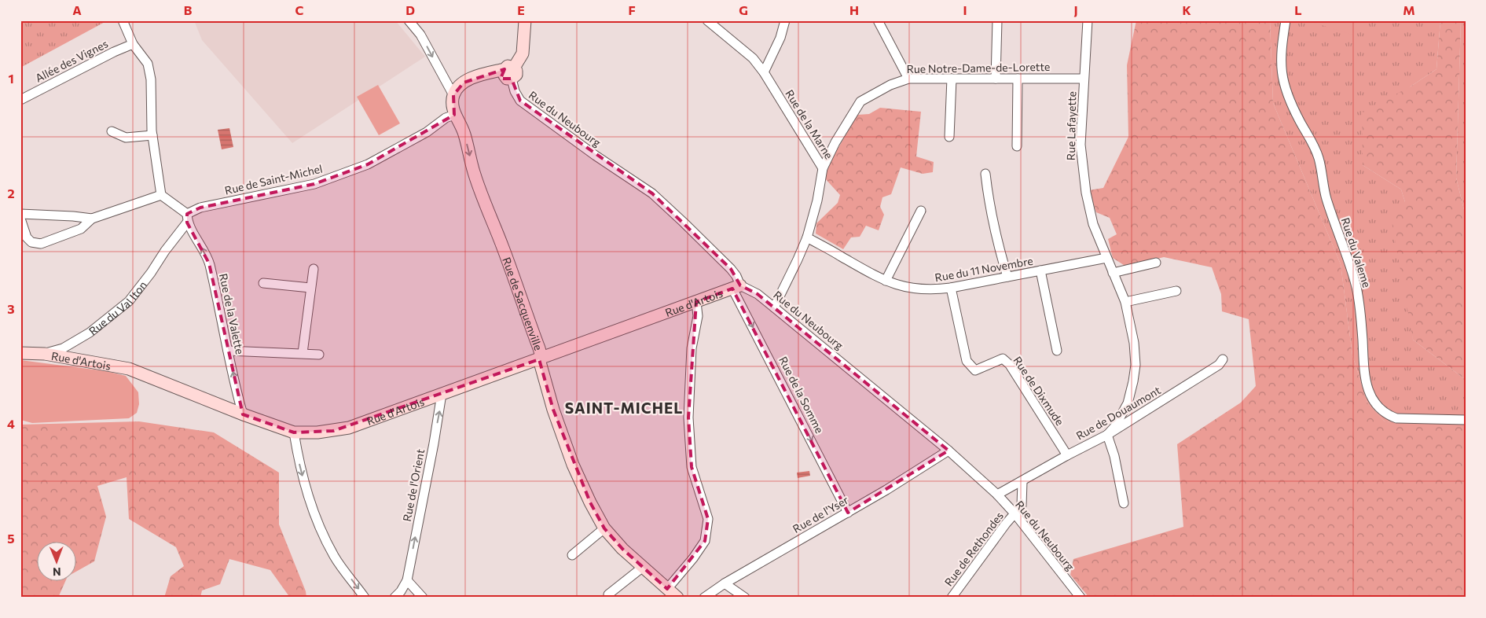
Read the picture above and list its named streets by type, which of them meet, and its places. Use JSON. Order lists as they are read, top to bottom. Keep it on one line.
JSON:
{"streets":{"street":["Allée des Vignes","Rue Notre-Dame-de-Lorette","Rue du Neubourg","Rue de la Marne","Rue Lafayette","Rue de Saint-Michel","Rue du Valeme","Rue du 11 Novembre","Rue de Sacquenville","Rue d'Artois","Rue du Val Iton","Rue de la Valette","Rue de Dixmude","Rue de la Somme","Rue de Douaumont","Rue de l'Orient","Rue de l'Yser","Rue de Rethondes"]},"crossings":[["Rue Notre-Dame-de-Lorette","Rue de la Marne"],["Rue Notre-Dame-de-Lorette","Rue Lafayette"],["Rue du Neubourg","Rue de la Marne"],["Rue du Neubourg","Rue d'Artois"],["Rue du Neubourg","Rue de la Somme"],["Rue du Neubourg","Rue de Douaumont"],["Rue du Neubourg","Rue de l'Yser"],["Rue du Neubourg","Rue de Rethondes"],["Rue de la Marne","Rue du 11 Novembre"],["Rue Lafayette","Rue du 11 Novembre"],["Rue Lafayette","Rue de Douaumont"],["Rue de Saint-Michel","Rue de Sacquenville"],["Rue de Saint-Michel","Rue du Val Iton"],["Rue de Saint-Michel","Rue de la Valette"],["Rue du 11 Novembre","Rue de Dixmude"],["Rue de Sacquenville","Rue d'Artois"],["Rue d'Artois","Rue du Val Iton"],["Rue d'Artois","Rue de la Valette"],["Rue d'Artois","Rue de la Somme"],["Rue d'Artois","Rue de l'Orient"],["Rue du Val Iton","Rue de la Valette"],["Rue de Dixmude","Rue de Douaumont"],["Rue de la Somme","Rue de l'Yser"]],"one_way":["Rue de Sacquenville","Rue de la Valette","Rue de la Somme","Rue de l'Orient"],"districts":["SAINT-MICHEL"],"north":"bottom","grid":{"columns":["A","B","C","D","E","F","G","H","I","J","K","L","M"],"rows":["1","2","3","4","5"]}}
